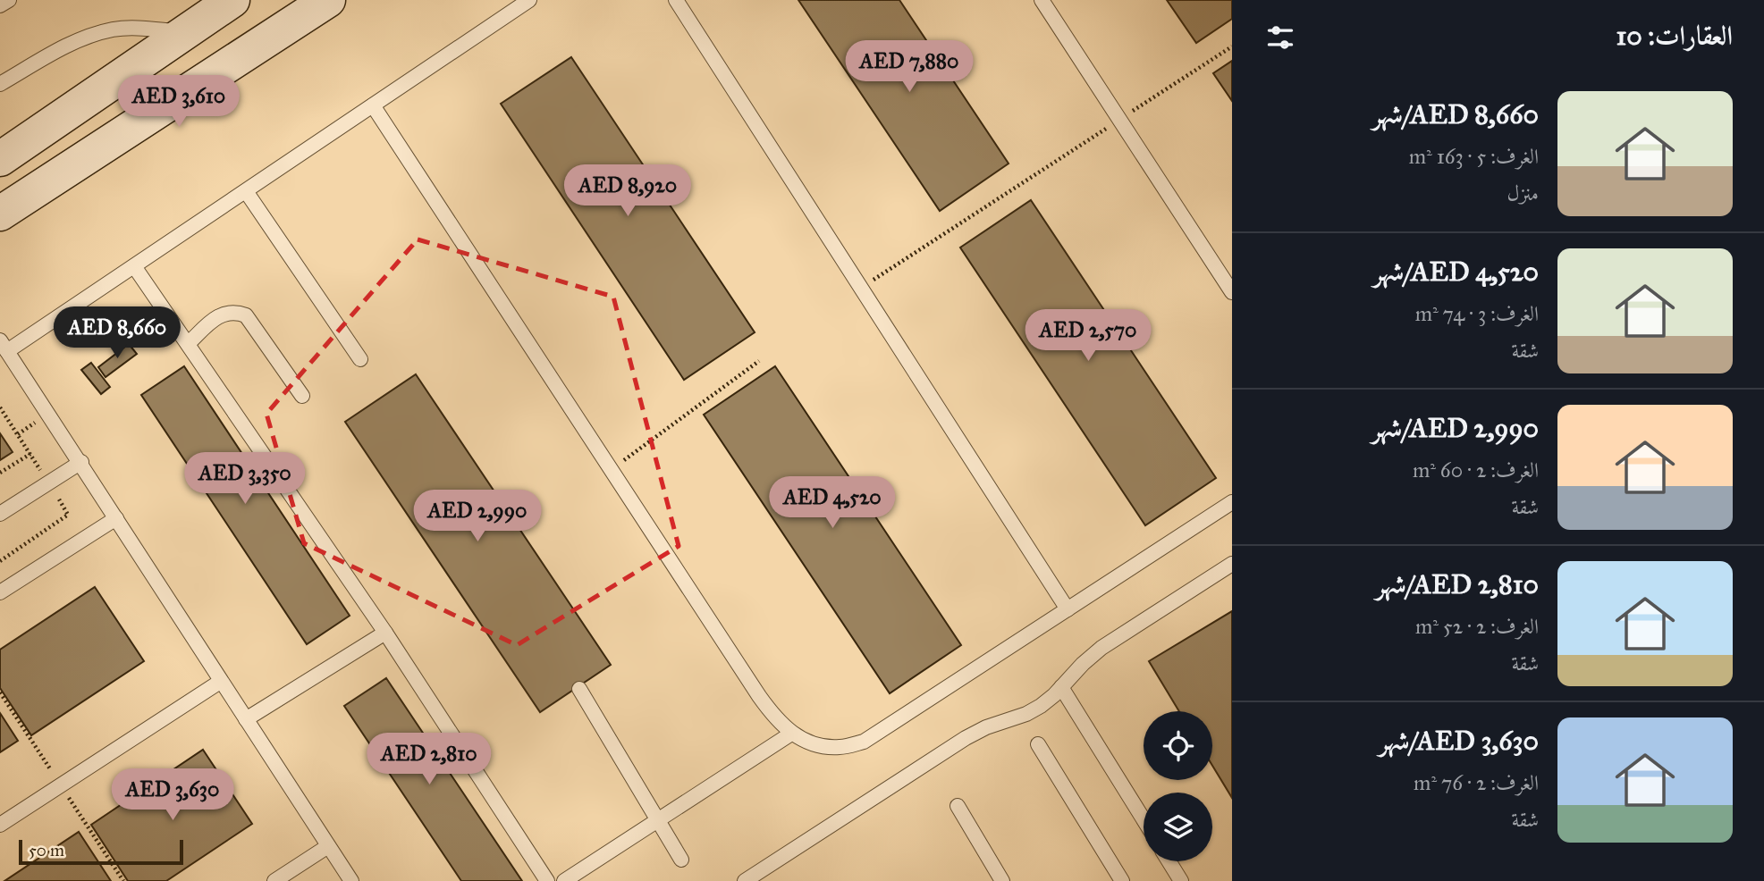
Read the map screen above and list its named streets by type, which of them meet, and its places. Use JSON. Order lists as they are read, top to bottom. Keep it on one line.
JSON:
{"scale_bar":"50 m","page":{"heading":"العقارات: 10","price":["AED 7,880","AED 3,610","AED 8,920","AED 8,660","AED 2,570","AED 3,350","AED 4,520","AED 2,990","AED 2,810","AED 3,630"],"list":[{"name":"AED 8,660/شهر","note":"الغرف: 5 · 163 m² · منزل"},{"name":"AED 4,520/شهر","note":"الغرف: 3 · 74 m² · شقة"},{"name":"AED 2,990/شهر","note":"الغرف: 2 · 60 m² · شقة"},{"name":"AED 2,810/شهر","note":"الغرف: 2 · 52 m² · شقة"},{"name":"AED 3,630/شهر","note":"الغرف: 2 · 76 m² · شقة"}],"scale":"50 m"}}
